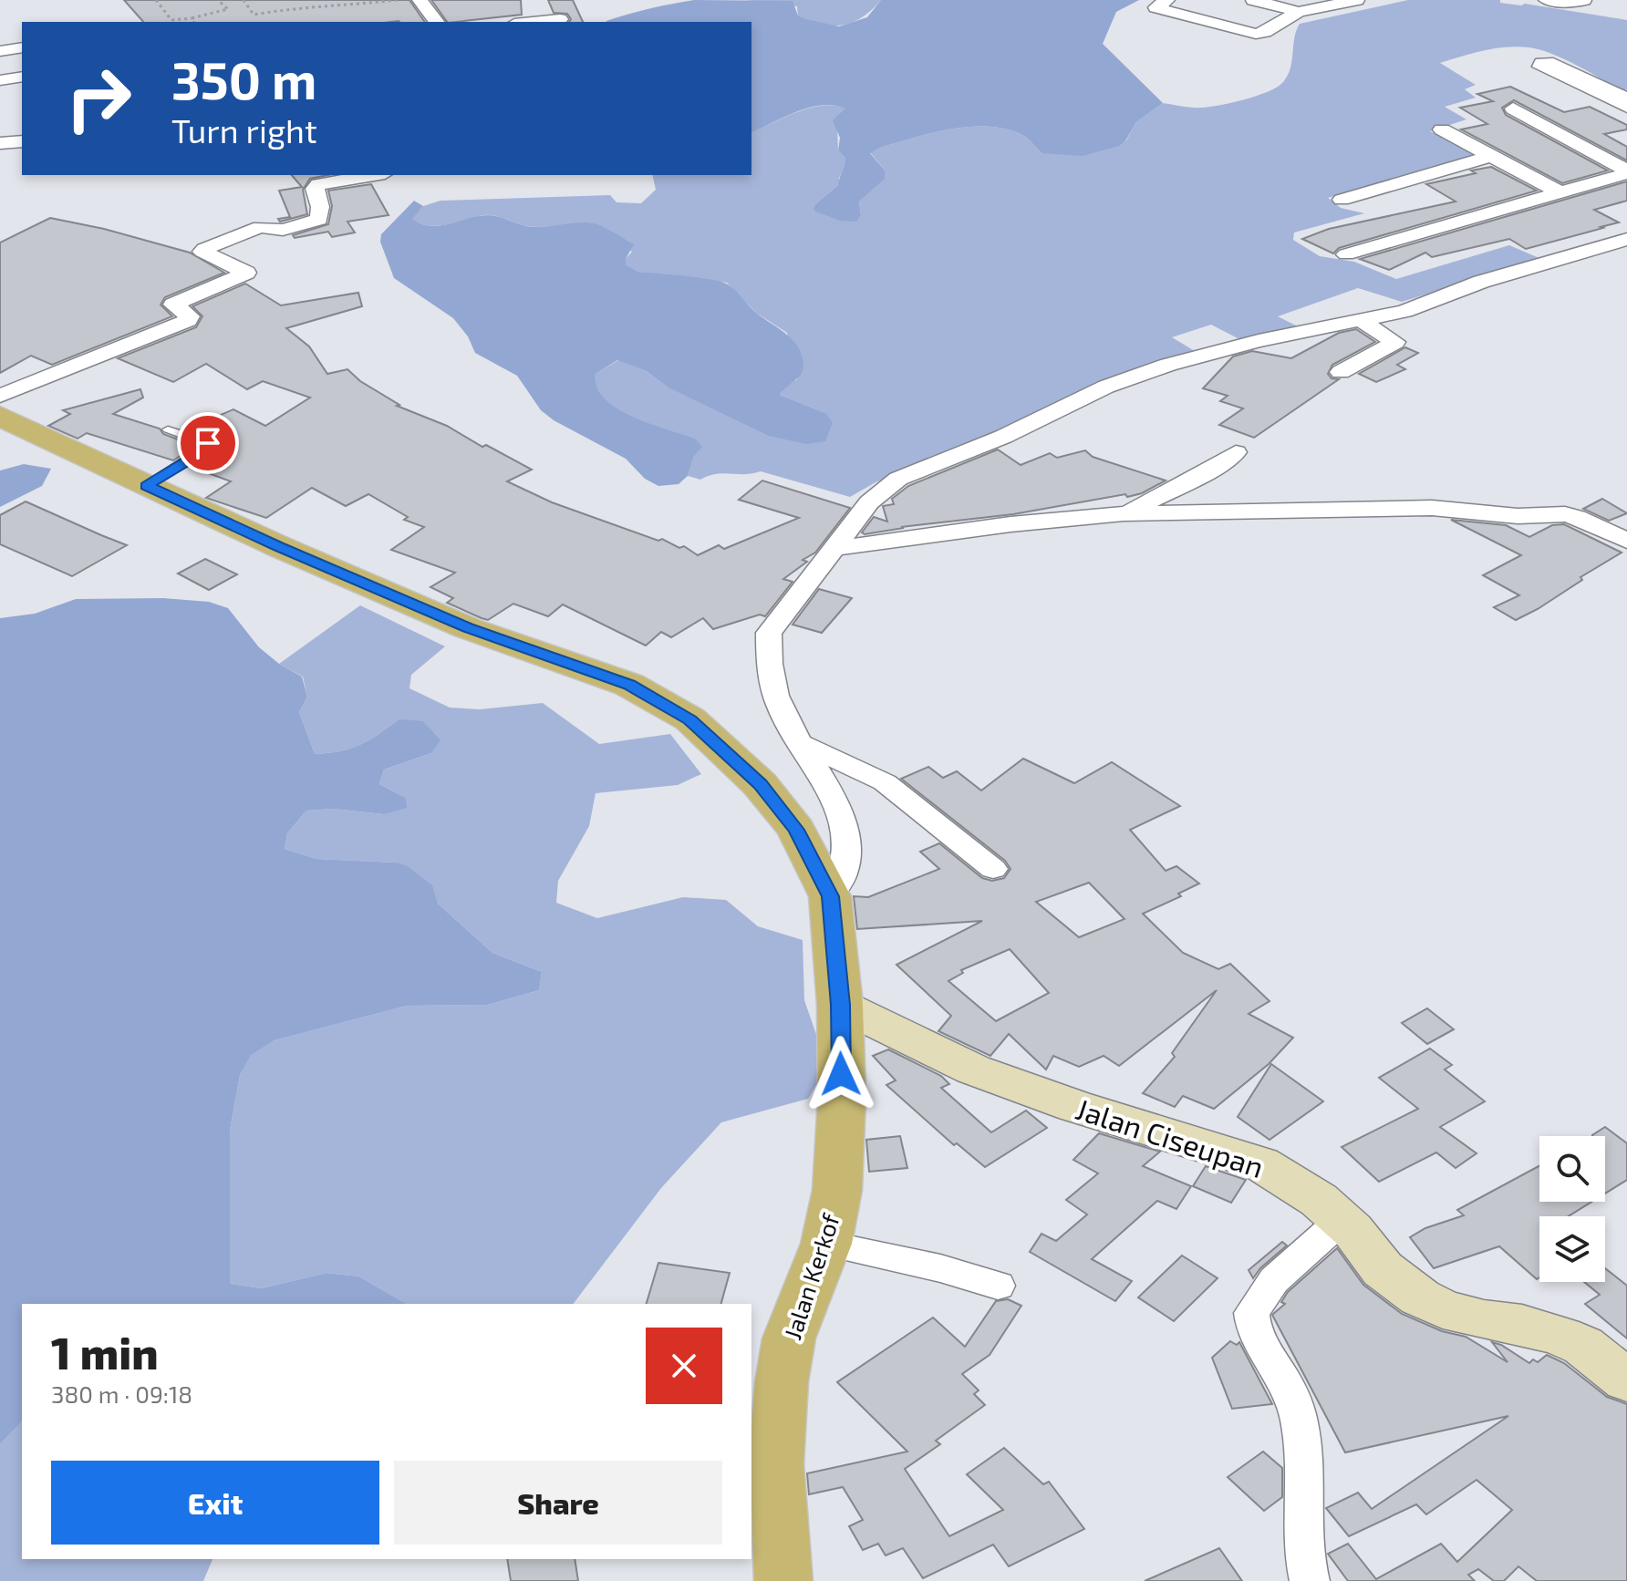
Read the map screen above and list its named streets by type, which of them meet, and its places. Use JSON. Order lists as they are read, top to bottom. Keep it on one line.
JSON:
{"streets":{"main road":["Jalan Ciseupan","Jalan Kerkof"]},"crossings":[["Jalan Ciseupan","Jalan Kerkof"]],"page":{"turn":["350 m","Turn right"],"heading":["1 min","380 m · 09:18"],"buttons":["Exit","Share"]}}
